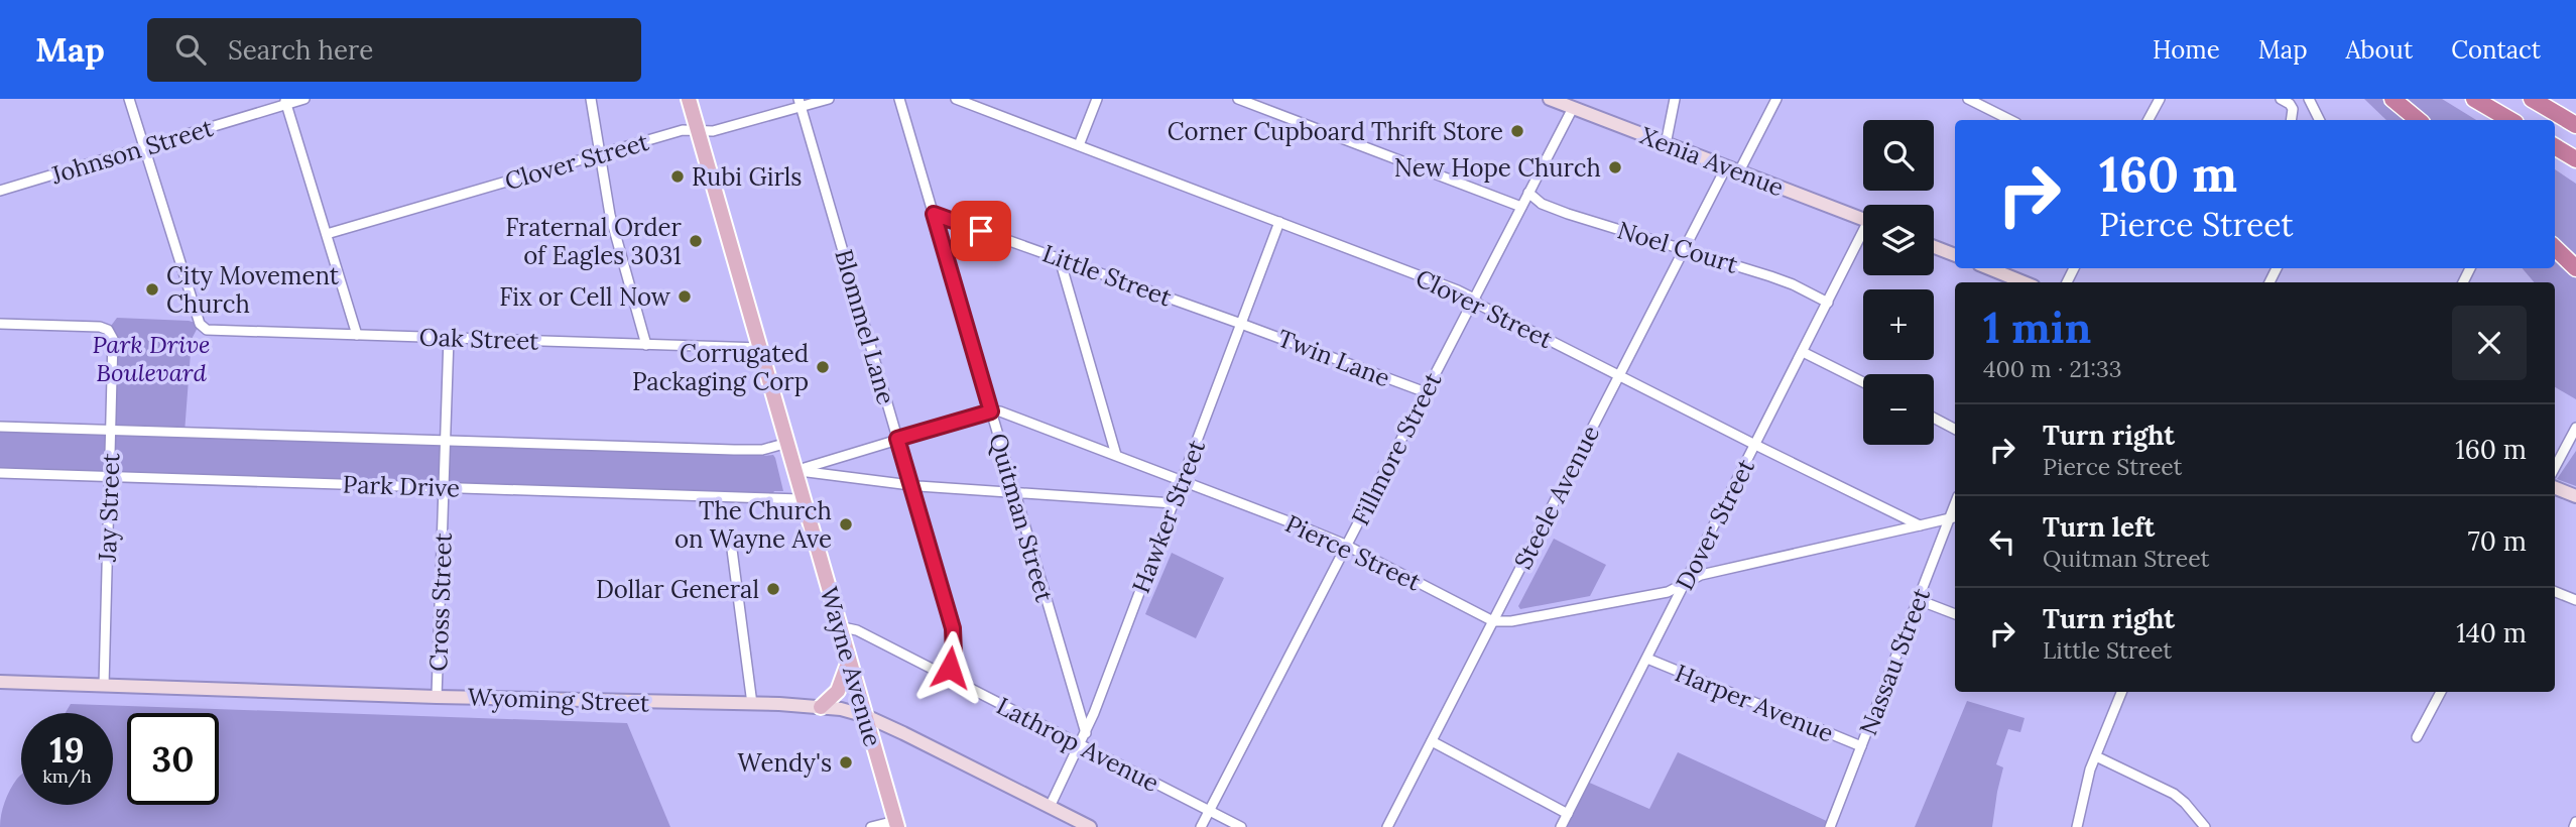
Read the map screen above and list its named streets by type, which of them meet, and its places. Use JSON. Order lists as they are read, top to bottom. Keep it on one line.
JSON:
{"streets":{"main road":["Wayne Avenue"],"street":["Johnson Street","Clover Street","Xenia Avenue","Noel Court","Little Street","Blommel Lane","Oak Street","Twin Lane","Fillmore Street","Park Drive","Steele Avenue","Jay Street","Hawker Street","Quitman Street","Dover Street","Pierce Street","Cross Street","Nassau Street","Wyoming Street","Harper Avenue","Lathrop Avenue"]},"crossings":[["Johnson Street","Oak Street"],["Clover Street","Blommel Lane"],["Clover Street","Fillmore Street"],["Clover Street","Steele Avenue"],["Clover Street","Hawker Street"],["Clover Street","Dover Street"],["Clover Street","Wayne Avenue"],["Xenia Avenue","Fillmore Street"],["Xenia Avenue","Steele Avenue"],["Noel Court","Fillmore Street"],["Noel Court","Steele Avenue"],["Noel Court","Dover Street"],["Little Street","Twin Lane"],["Little Street","Hawker Street"],["Little Street","Quitman Street"],["Blommel Lane","Lathrop Avenue"],["Oak Street","Cross Street"],["Oak Street","Wayne Avenue"],["Twin Lane","Fillmore Street"],["Twin Lane","Hawker Street"],["Fillmore Street","Pierce Street"],["Fillmore Street","Lathrop Avenue"],["Park Drive","Jay Street"],["Park Drive","Cross Street"],["Park Drive","Wayne Avenue"],["Steele Avenue","Pierce Street"],["Jay Street","Wyoming Street"],["Hawker Street","Quitman Street"],["Hawker Street","Pierce Street"],["Hawker Street","Wyoming Street"],["Hawker Street","Lathrop Avenue"],["Quitman Street","Pierce Street"],["Dover Street","Harper Avenue"],["Cross Street","Wyoming Street"],["Nassau Street","Harper Avenue"],["Wayne Avenue","Wyoming Street"],["Wayne Avenue","Lathrop Avenue"]],"parks":["Park Drive Boulevard"],"places":["Corner Cupboard Thrift Store","New Hope Church","Rubi Girls","Fraternal Order of Eagles 3031","City Movement Church","Fix or Cell Now","Corrugated Packaging Corp","The Church on Wayne Ave","Dollar General","Wendy's"],"page":{"header":"Map","search":"Search here","nav":["Home","Map","About","Contact"],"map_buttons":["+","−"],"turn":["160 m","Pierce Street"],"heading":["1 min","400 m · 21:33"],"list":[{"name":"Turn right","note":"Pierce Street","value":"160 m"},{"name":"Turn left","note":"Quitman Street","value":"70 m"},{"name":"Turn right","note":"Little Street","value":"140 m"}],"speed":"19 km/h","limit":"30"}}
